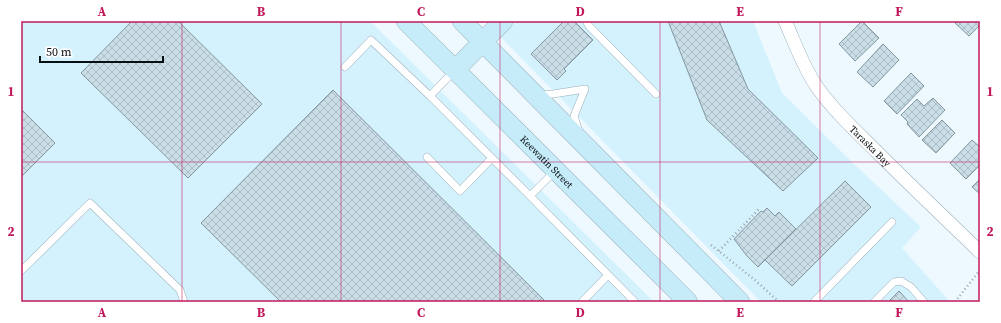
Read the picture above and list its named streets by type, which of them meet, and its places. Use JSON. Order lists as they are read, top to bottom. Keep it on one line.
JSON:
{"streets":{"main road":["Keewatin Street"],"street":["Taraska Bay"]},"scale_bar":"50 m","grid":{"columns":["A","B","C","D","E","F"],"rows":["1","2"]}}
